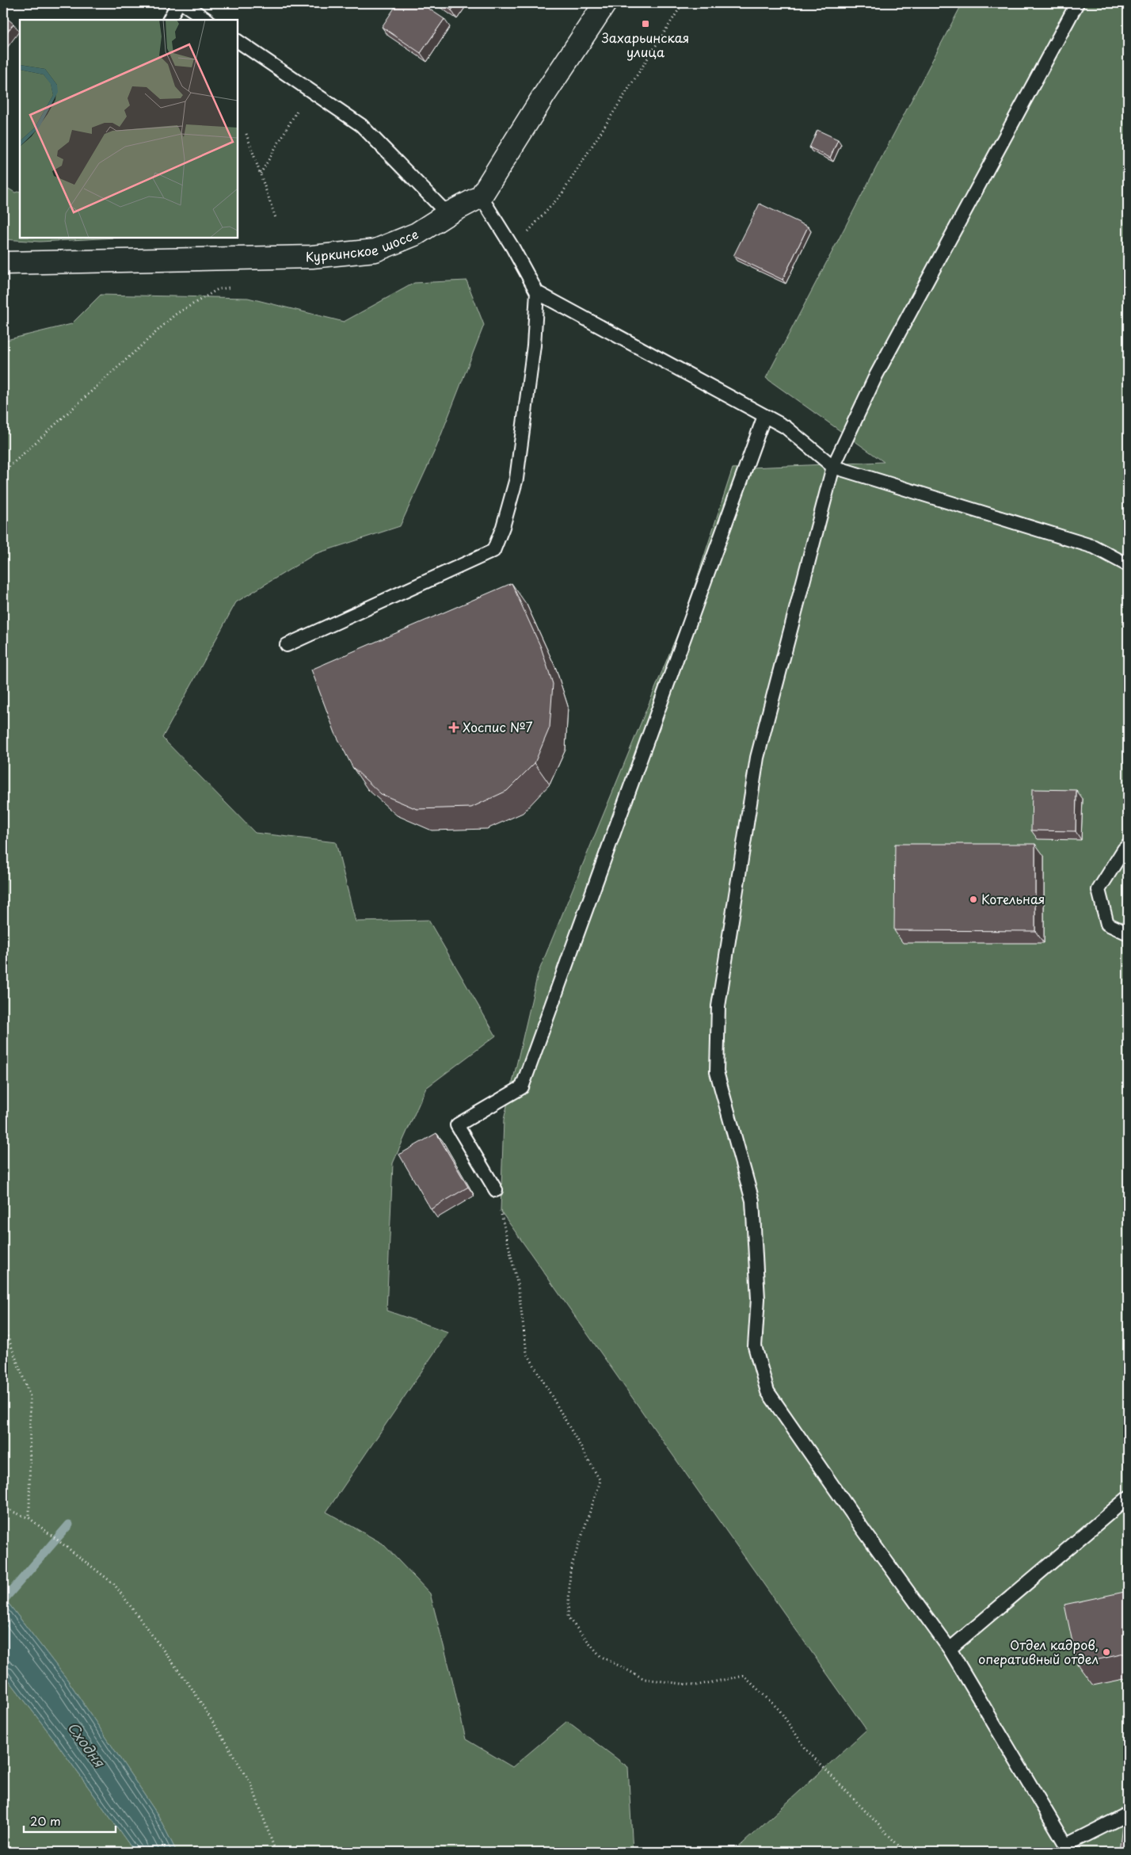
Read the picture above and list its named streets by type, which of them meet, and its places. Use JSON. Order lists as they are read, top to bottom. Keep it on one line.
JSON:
{"streets":{"main road":["Куркинское шоссе"]},"water":["Сходня"],"places":{"transit":["Захарьинская улица"],"health":["Хоспис №7"],"other":["Котельная","Отдел кадров, оперативный отдел"]},"scale_bar":"20 m"}
